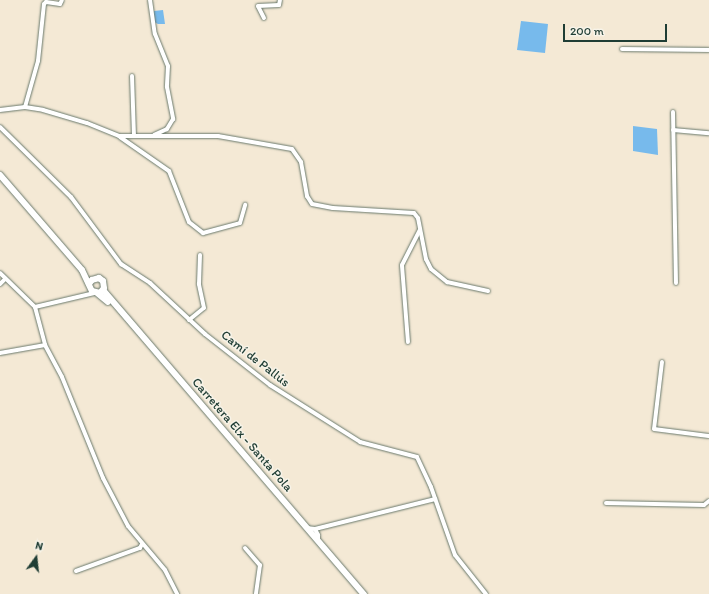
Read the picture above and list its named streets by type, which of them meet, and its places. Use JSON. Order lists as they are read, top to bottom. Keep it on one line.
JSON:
{"streets":{"main road":["Carretera Elx - Santa Pola"],"street":["Camí de Pallús"]},"scale_bar":"200 m","north":"top"}
